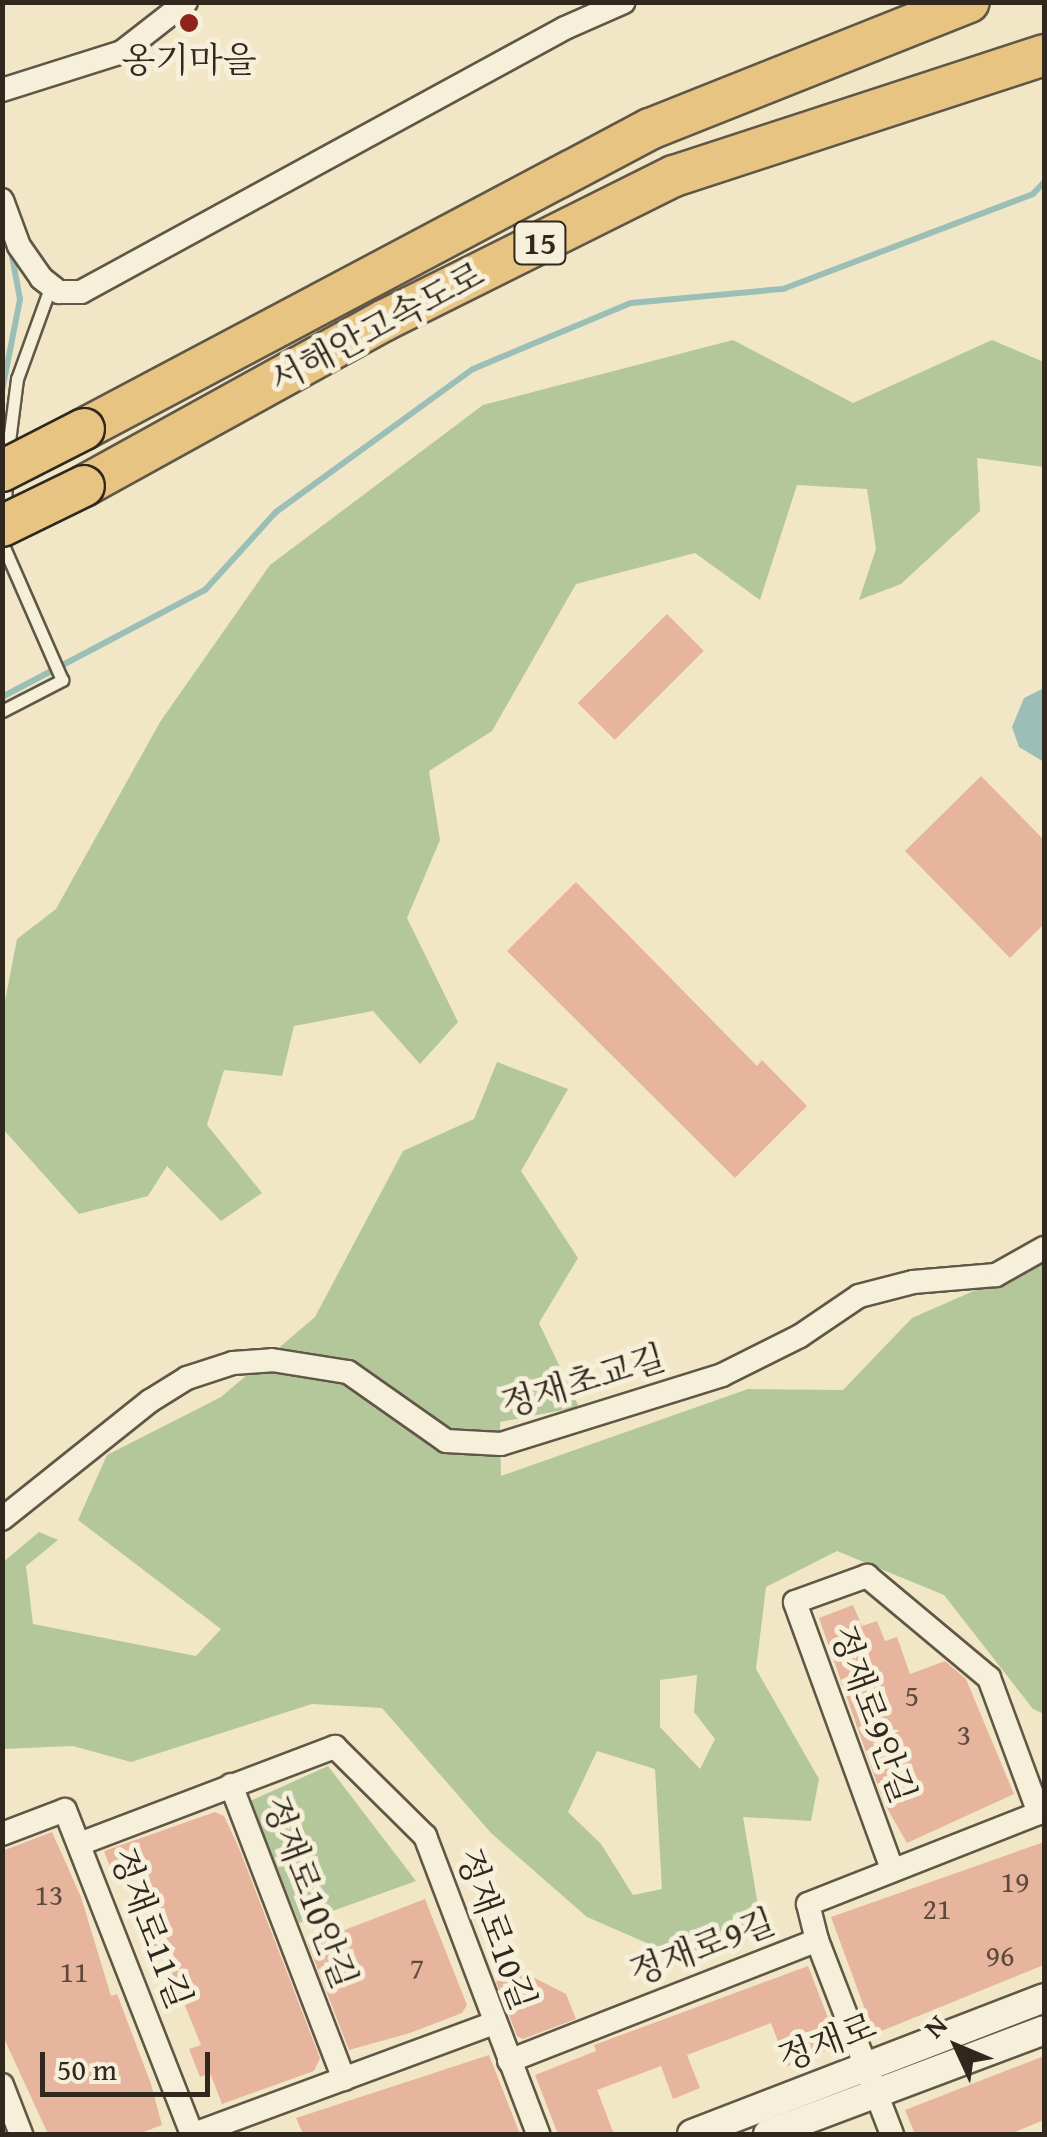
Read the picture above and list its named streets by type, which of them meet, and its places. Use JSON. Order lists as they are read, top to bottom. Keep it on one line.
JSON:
{"streets":{"highway":["15","서해안고속도로"],"street":["정재초교길","정재로9안길","정재로10안길","정재로11길","정재로10길","정재로9길","정재로"]},"crossings":[["정재로9안길","정재로9길"],["정재로10안길","정재로10길"],["정재로11길","정재로10길"],["정재로10길","정재로9길"]],"places":["옹기마을"],"house_numbers":["5","3","19","13","21","96","7","11"],"scale_bar":"50 m","north":"top left"}
